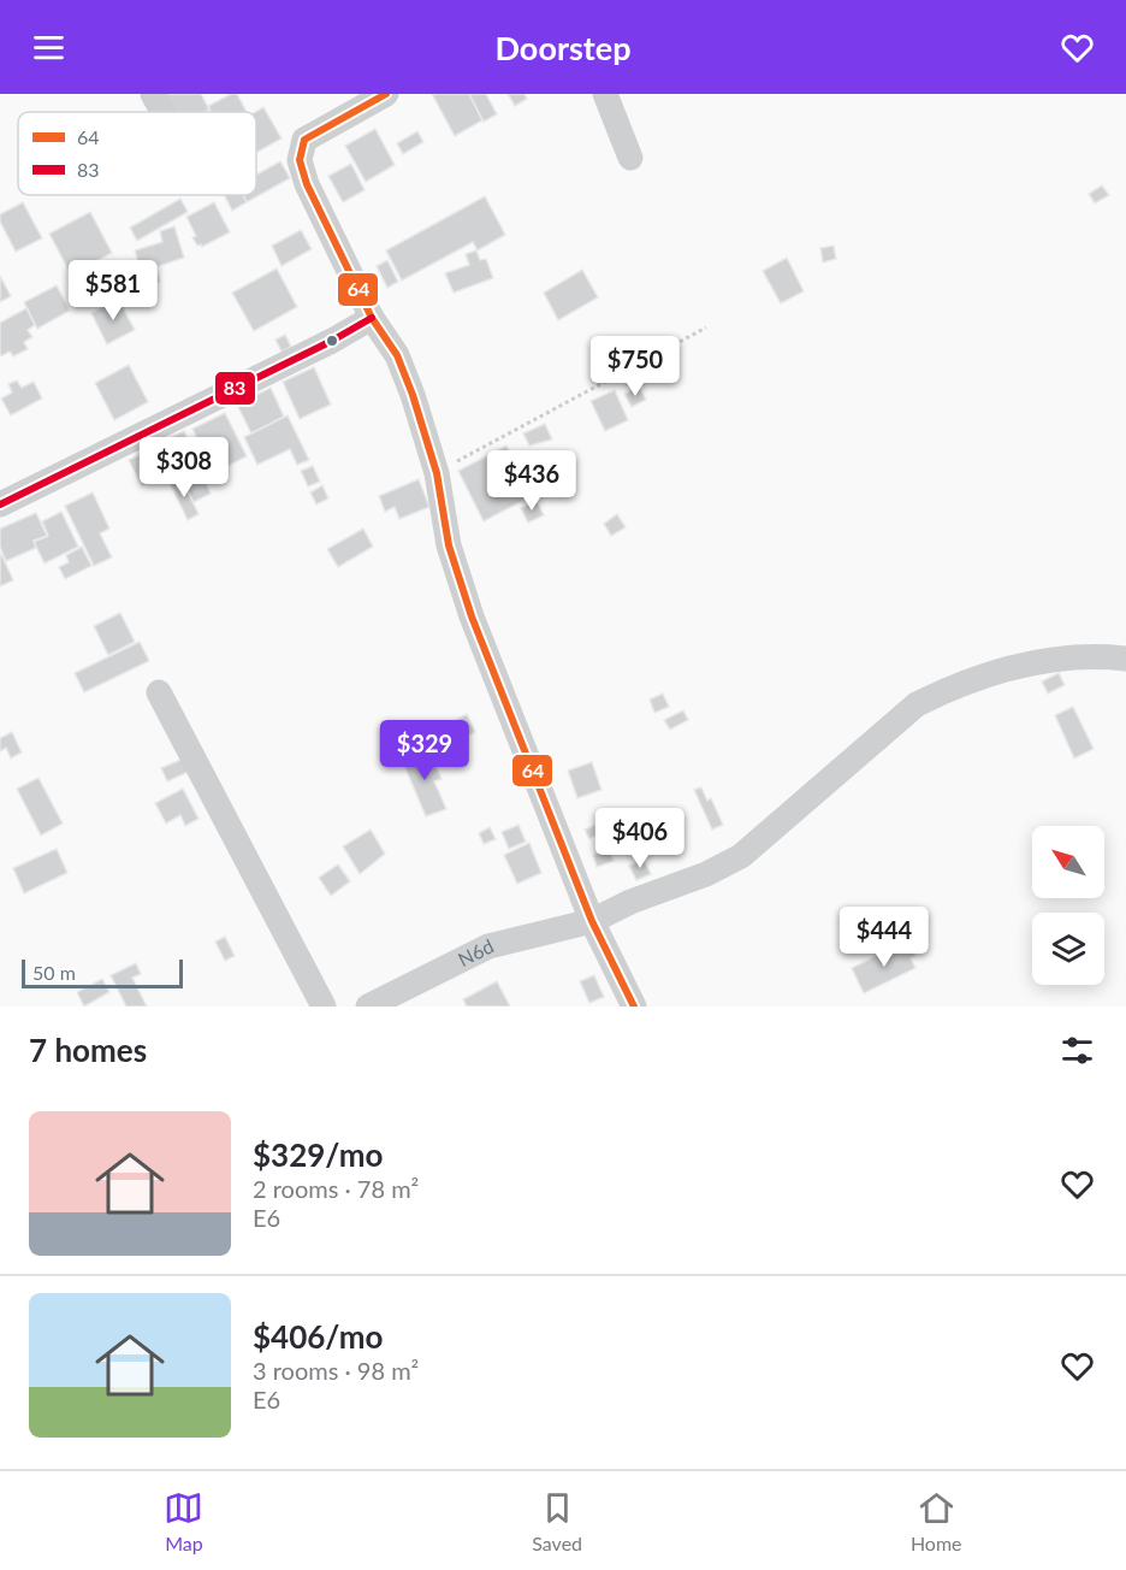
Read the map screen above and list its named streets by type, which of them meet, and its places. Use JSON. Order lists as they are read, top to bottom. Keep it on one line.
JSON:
{"streets":{"street":["N6d"]},"lines":["transit line 64","transit line 83"],"legend":["64","83"],"scale_bar":"50 m","north":"top left","page":{"header":"Doorstep","price":["$581","$750","$308","$436","$329","$406","$444"],"scale":"50 m","heading":"7 homes","list":[{"name":"$329/mo","note":"2 rooms · 78 m² · E6"},{"name":"$406/mo","note":"3 rooms · 98 m² · E6"}],"tabs":["Map","Saved","Home"]}}
